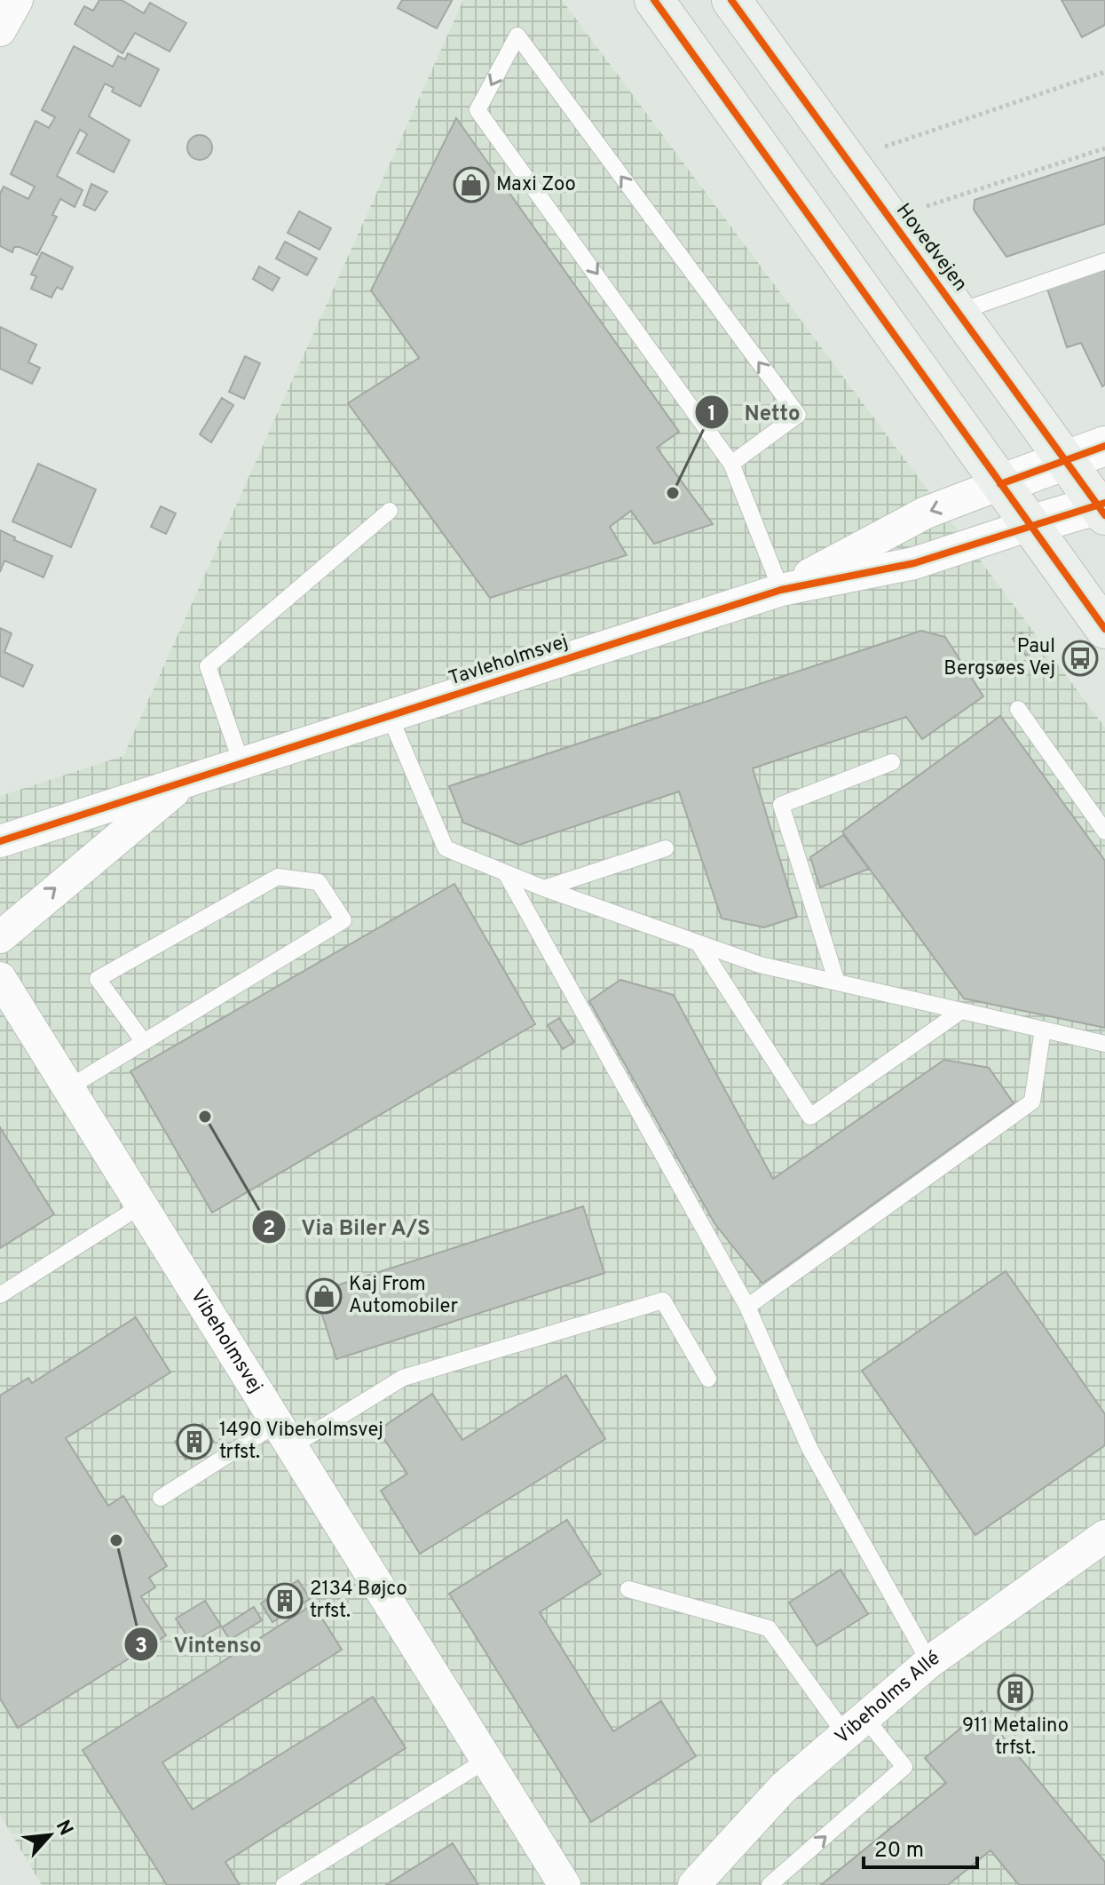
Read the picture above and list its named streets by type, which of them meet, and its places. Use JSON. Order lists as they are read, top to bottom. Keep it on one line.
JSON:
{"streets":{"main road":["Hovedvejen"],"street":["Tavleholmsvej","Vibeholmsvej","Vibeholms Allé"]},"places":{"shop":["Maxi Zoo","Kaj From Automobiler"],"other":["Netto","Via Biler A/S","Vintenso"],"bus stop":["Paul Bergsøes Vej"],"building":["1490 Vibeholmsvej trfst.","2134 Bøjco trfst.","911 Metalino trfst."]},"scale_bar":"20 m","north":"top right"}
